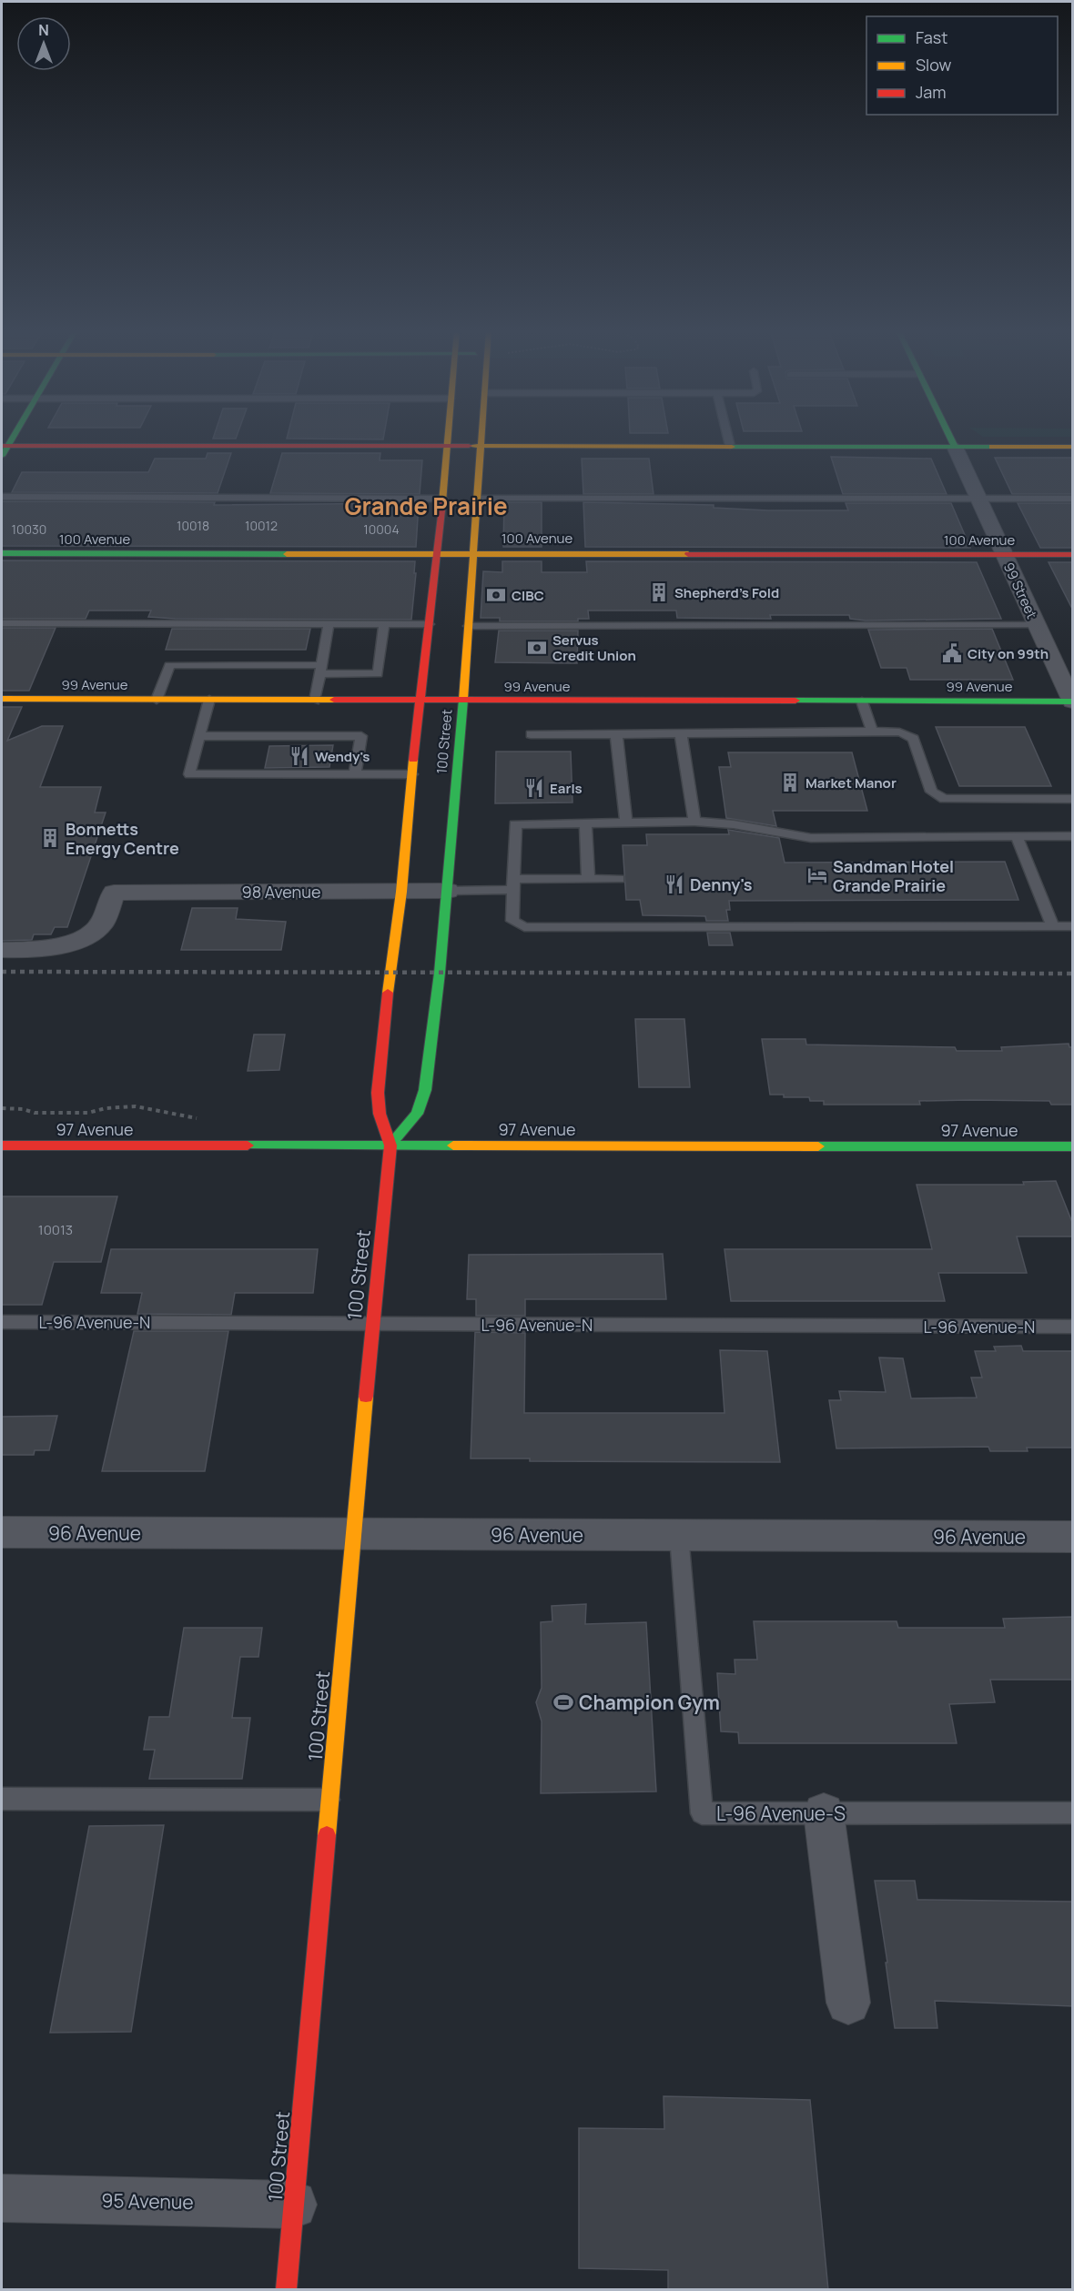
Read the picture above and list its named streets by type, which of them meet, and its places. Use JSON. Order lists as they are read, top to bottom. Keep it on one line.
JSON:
{"streets":{"main road":["100 Avenue","99 Street","99 Avenue","100 Street","97 Avenue"],"street":["98 Avenue","96 Avenue","95 Avenue"],"lane":["L-96 Avenue-N","L-96 Avenue-S"]},"crossings":[["100 Avenue","99 Street"],["100 Avenue","100 Street"],["99 Street","99 Avenue"],["99 Avenue","100 Street"],["100 Street","98 Avenue"],["100 Street","97 Avenue"],["100 Street","L-96 Avenue-N"],["100 Street","96 Avenue"],["100 Street","95 Avenue"],["96 Avenue","L-96 Avenue-S"]],"districts":["Grande Prairie"],"places":{"building":["Shepherd's Fold","Market Manor","Bonnetts Energy Centre"],"bank":["CIBC","Servus Credit Union"],"public building":["City on 99th"],"restaurant":["Wendy's","Earls","Denny's"],"hotel":["Sandman Hotel Grande Prairie"],"sports":["Champion Gym"]},"house_numbers":["10018","10012","10030","10004","10013"],"legend":["Fast","Slow","Jam"],"north":"top"}
